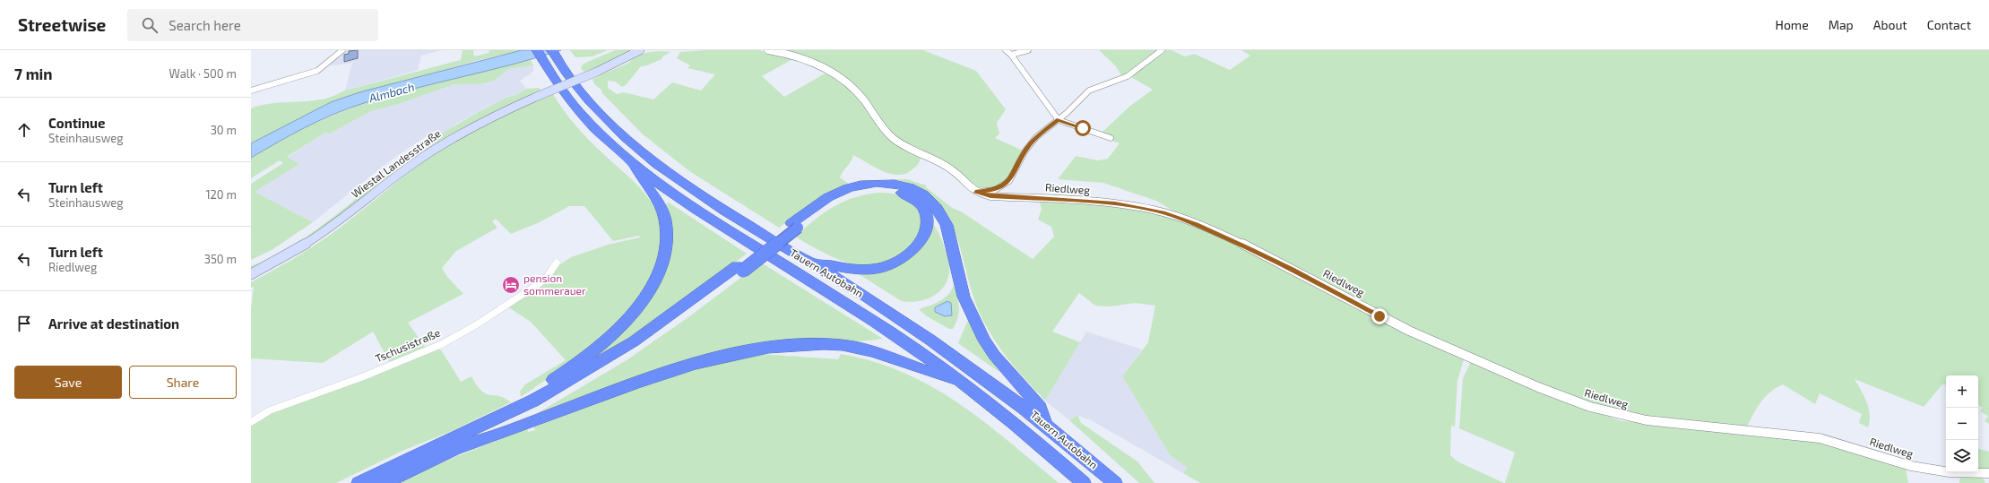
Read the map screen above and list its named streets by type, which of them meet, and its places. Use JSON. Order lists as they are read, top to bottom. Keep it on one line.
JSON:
{"streets":{"highway":["Tauern Autobahn"],"main road":["Wiestal Landesstraße"],"street":["Riedlweg","Tschusistraße"]},"water":["Almbach"],"places":{"hotel":["pension sommerauer"]},"page":{"header":"Streetwise","search":"Search here","nav":["Home","Map","About","Contact"],"heading":["7 min","Walk · 500 m"],"list":[["Continue","Steinhausweg","30 m"],["Turn left","Steinhausweg","120 m"],["Turn left","Riedlweg","350 m"],"Arrive at destination"],"buttons":["Save","Share"],"map_buttons":["+","−"]}}
